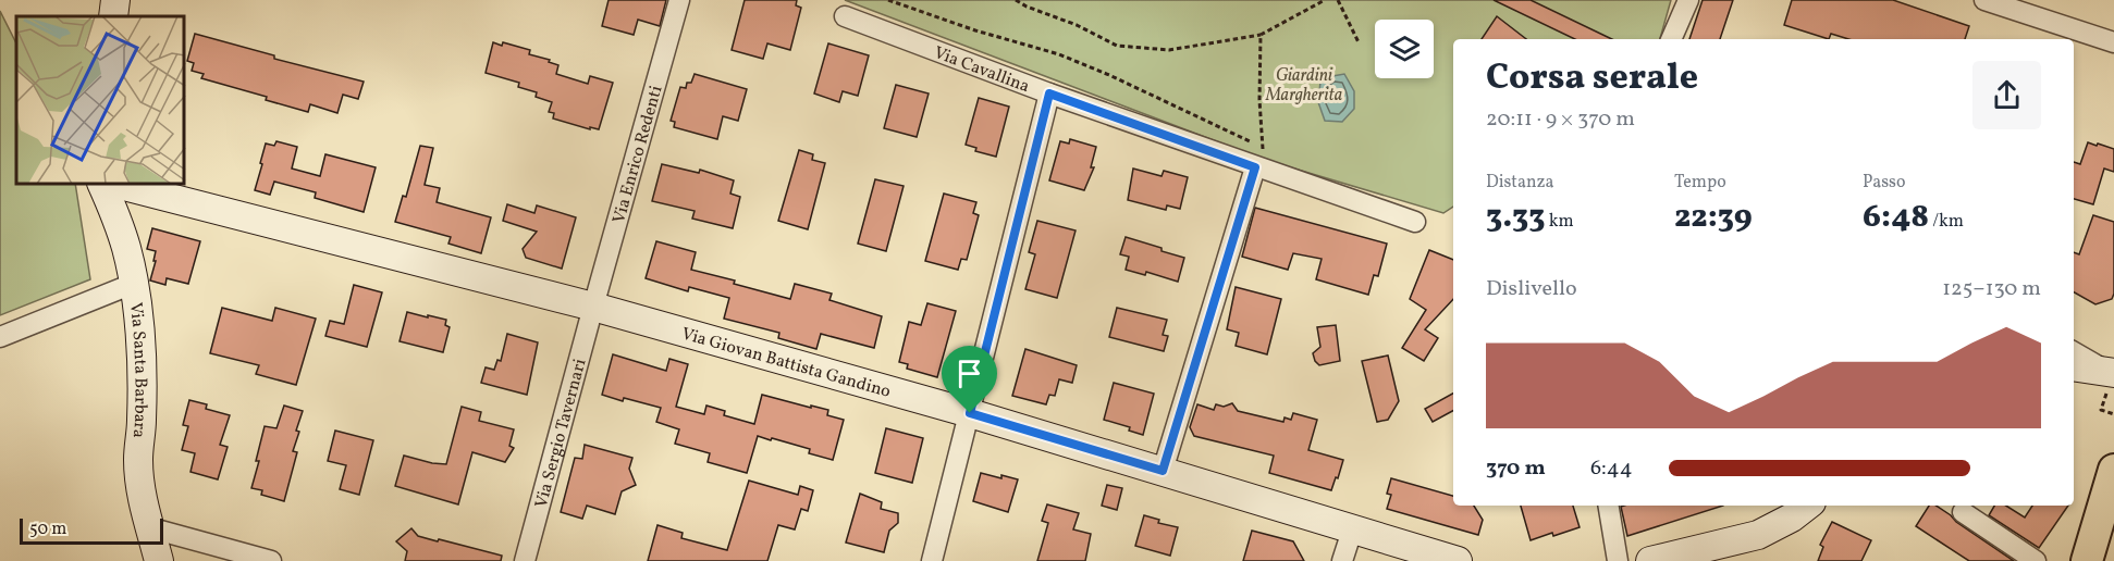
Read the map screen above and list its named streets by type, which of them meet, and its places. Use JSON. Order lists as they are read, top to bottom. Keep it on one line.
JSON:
{"streets":{"street":["Via Cavallina","Via Enrico Redenti","Via Giovan Battista Gandino","Via Santa Barbara","Via Sergio Tavernari"]},"crossings":[["Via Enrico Redenti","Via Giovan Battista Gandino"],["Via Enrico Redenti","Via Sergio Tavernari"],["Via Giovan Battista Gandino","Via Sergio Tavernari"]],"parks":["Giardini Margherita"],"scale_bar":"50 m","page":{"heading":["Corsa serale","20:11 · 9 × 370 m"],"stats":[["Distanza","3.33 km"],["Tempo","22:39"],["Passo","6:48 /km"]],"chart":["Dislivello","125–130 m"],"list":[{"name":"370 m","note":"6:44"}],"scale":"50 m"}}
